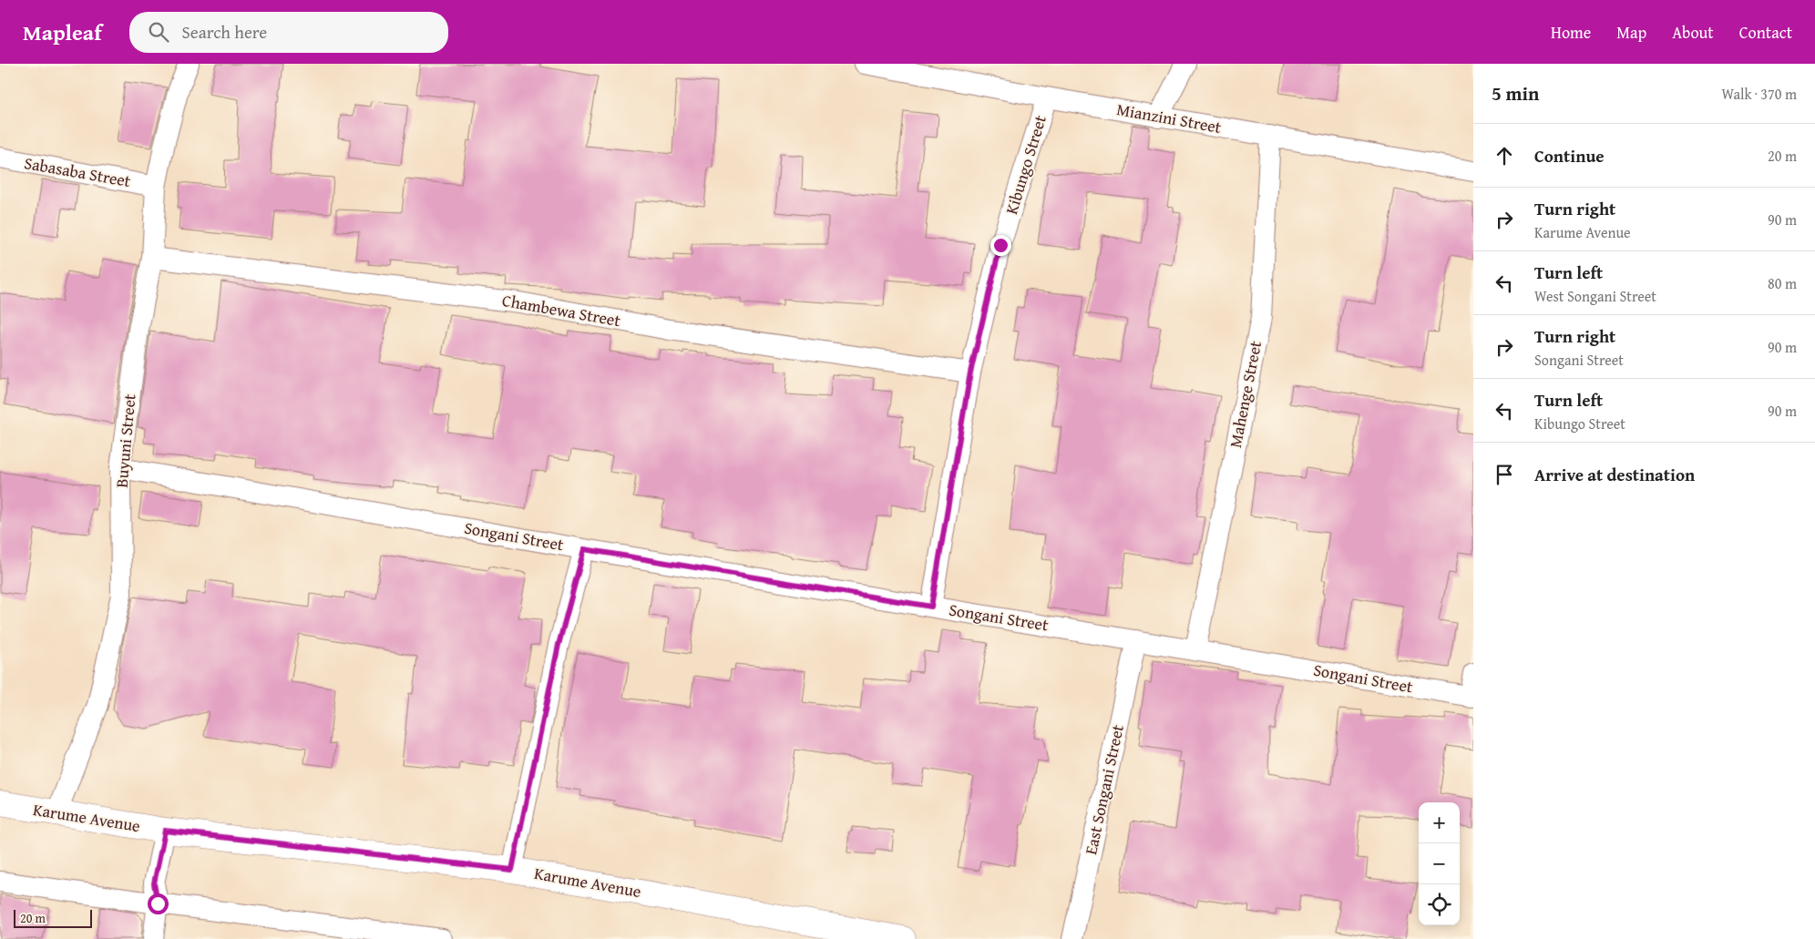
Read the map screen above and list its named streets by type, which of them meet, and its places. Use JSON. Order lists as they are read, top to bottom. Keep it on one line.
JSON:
{"streets":{"main road":["Karume Avenue"],"street":["Mianzini Street","Kibungo Street","Sabasaba Street","Chambewa Street","Mahenge Street","Buyuni Street","Songani Street","East Songani Street"]},"crossings":[["Mianzini Street","Kibungo Street"],["Mianzini Street","Mahenge Street"],["Kibungo Street","Chambewa Street"],["Kibungo Street","Songani Street"],["Sabasaba Street","Buyuni Street"],["Chambewa Street","Buyuni Street"],["Mahenge Street","Songani Street"],["Buyuni Street","Songani Street"],["Buyuni Street","Karume Avenue"],["Songani Street","East Songani Street"]],"scale_bar":"20 m","page":{"header":"Mapleaf","search":"Search here","nav":["Home","Map","About","Contact"],"heading":["5 min","Walk · 370 m"],"list":[["Continue","20 m"],["Turn right","Karume Avenue","90 m"],["Turn left","West Songani Street","80 m"],["Turn right","Songani Street","90 m"],["Turn left","Kibungo Street","90 m"],"Arrive at destination"],"map_buttons":["+","−"],"scale":"20 m"}}
